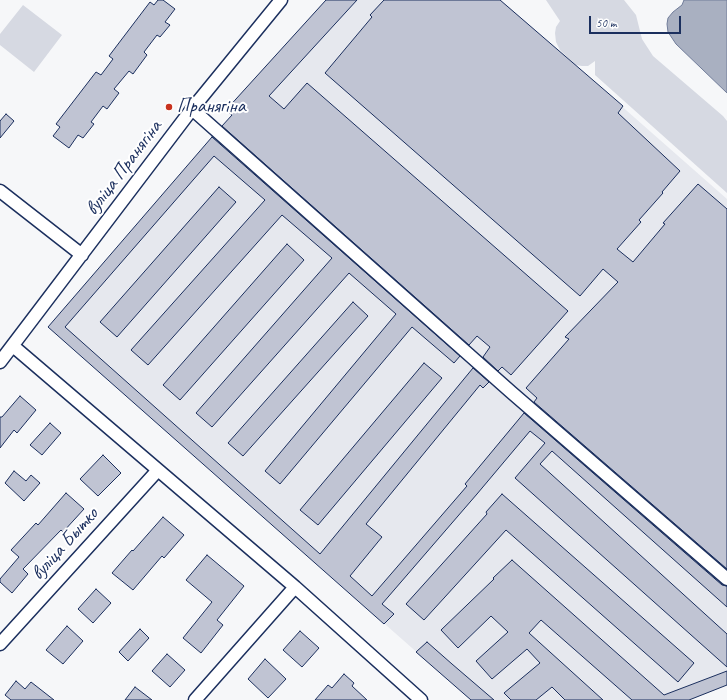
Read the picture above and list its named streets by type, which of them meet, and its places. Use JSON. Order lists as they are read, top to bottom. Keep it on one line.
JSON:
{"streets":{"street":["вуліца Пранягіна","вуліца Бытко"]},"places":["Пранягіна"],"scale_bar":"50 m"}
